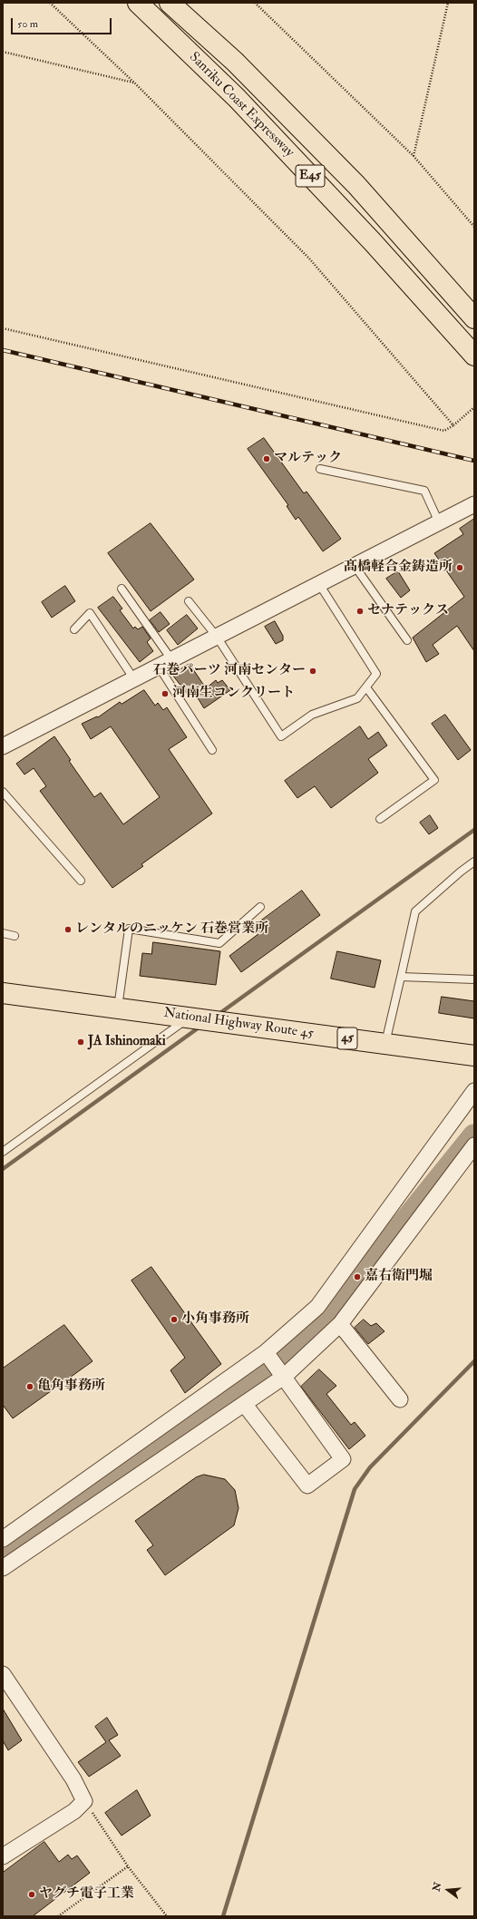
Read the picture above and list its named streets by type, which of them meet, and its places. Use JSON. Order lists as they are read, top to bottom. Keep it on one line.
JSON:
{"streets":{"highway":["Sanriku Coast Expressway","E45","National Highway Route 45","45"]},"places":["マルテック","髙橋軽合金鋳造所","セナテックス","石巻パーツ 河南センター","河南生コンクリート","レンタルのニッケン 石巻営業所","JA Ishinomaki","嘉右衛門堀","小角事務所","亀角事務所","ヤグチ電子工業"],"scale_bar":"50 m","north":"left"}
